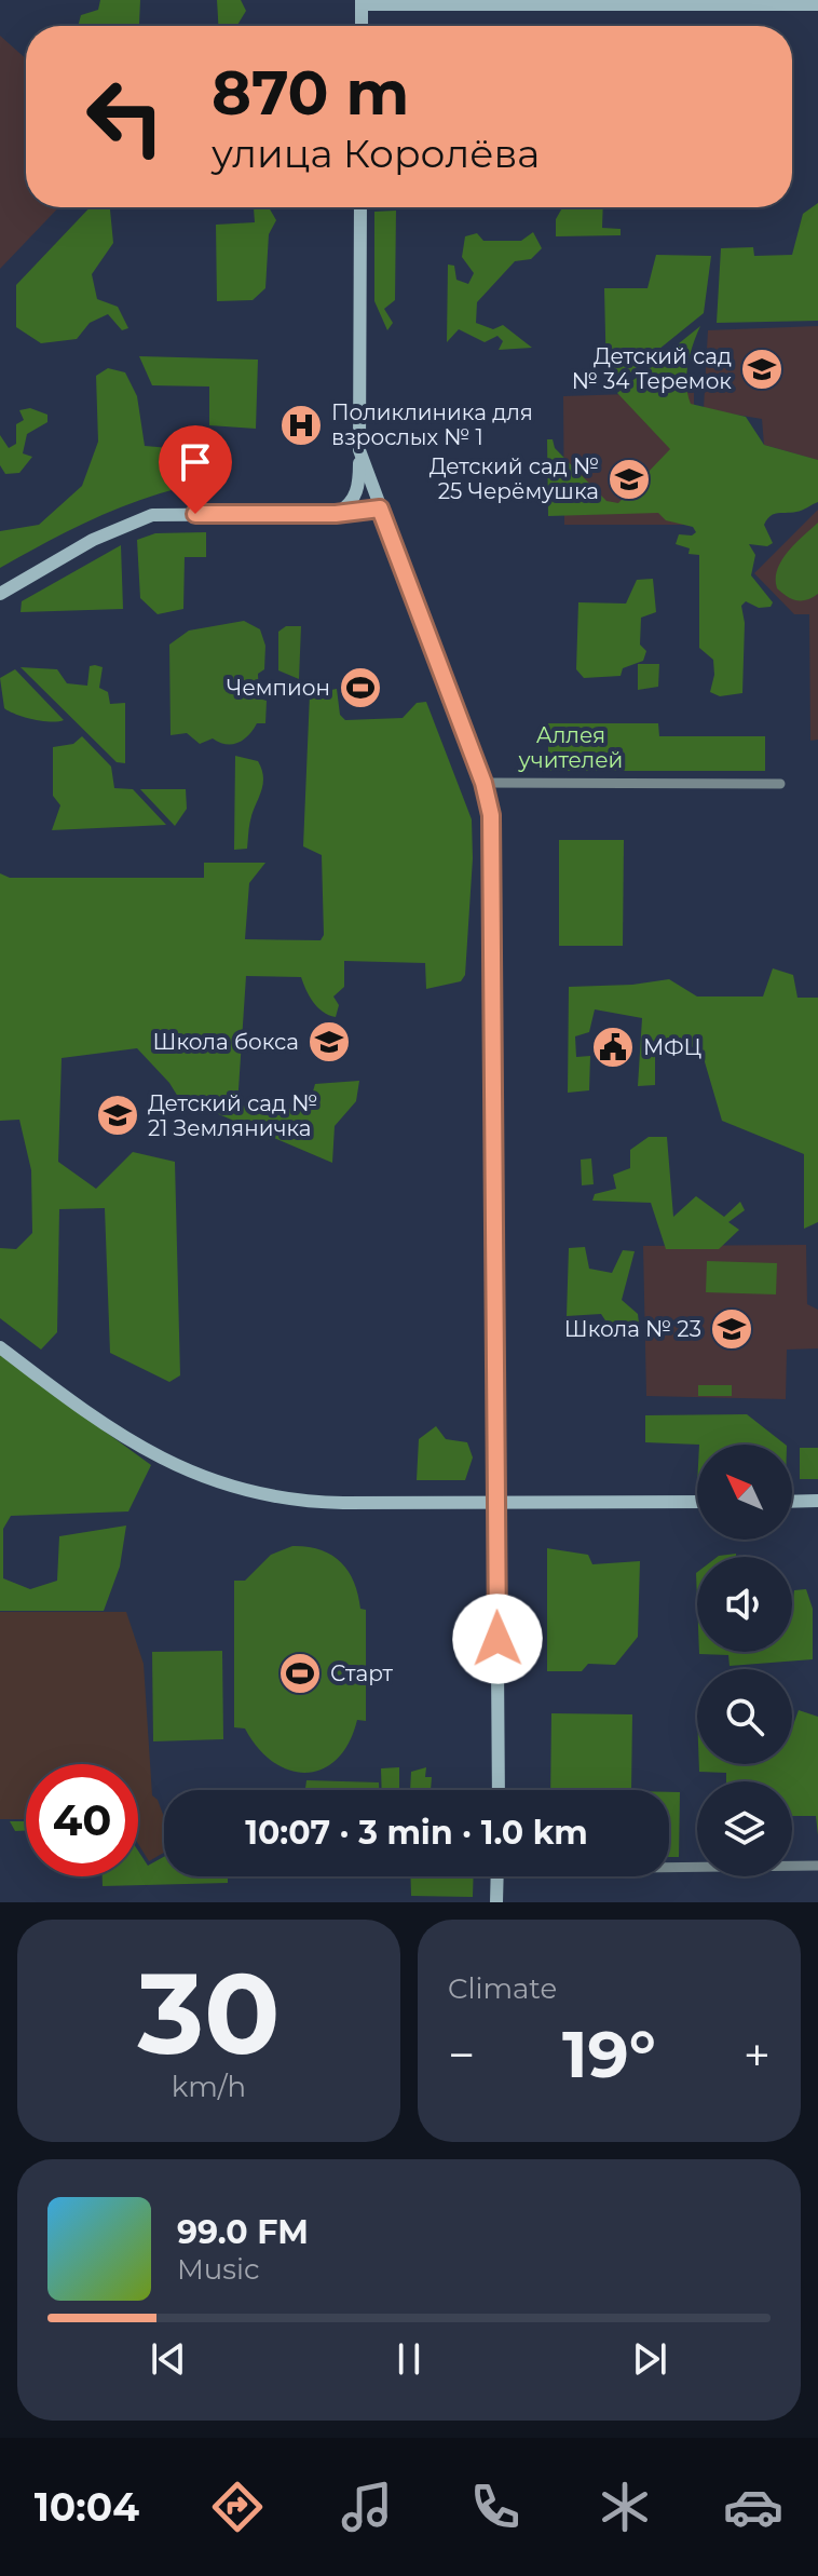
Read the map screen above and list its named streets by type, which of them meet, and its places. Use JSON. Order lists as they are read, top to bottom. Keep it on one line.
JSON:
{"parks":["Аллея учителей"],"places":{"school or university":["Детский сад № 34 Теремок","Детский сад № 25 Черёмушка","Школа бокса","Детский сад № 21 Земляничка","Школа № 23"],"hospital":["Поликлиника для взрослых № 1"],"sports":["Чемпион","Старт"],"public building":["МФЦ"]},"north":"top left","page":{"turn":["870 m","улица Королёва"],"limit":"40","trip":"10:07 · 3 min · 1.0 km","tile":[["30","km/h"],"Climate"],"heat":["−","19°","+"],"song":["99.0 FM","Music"],"tabs":"10:04"}}
